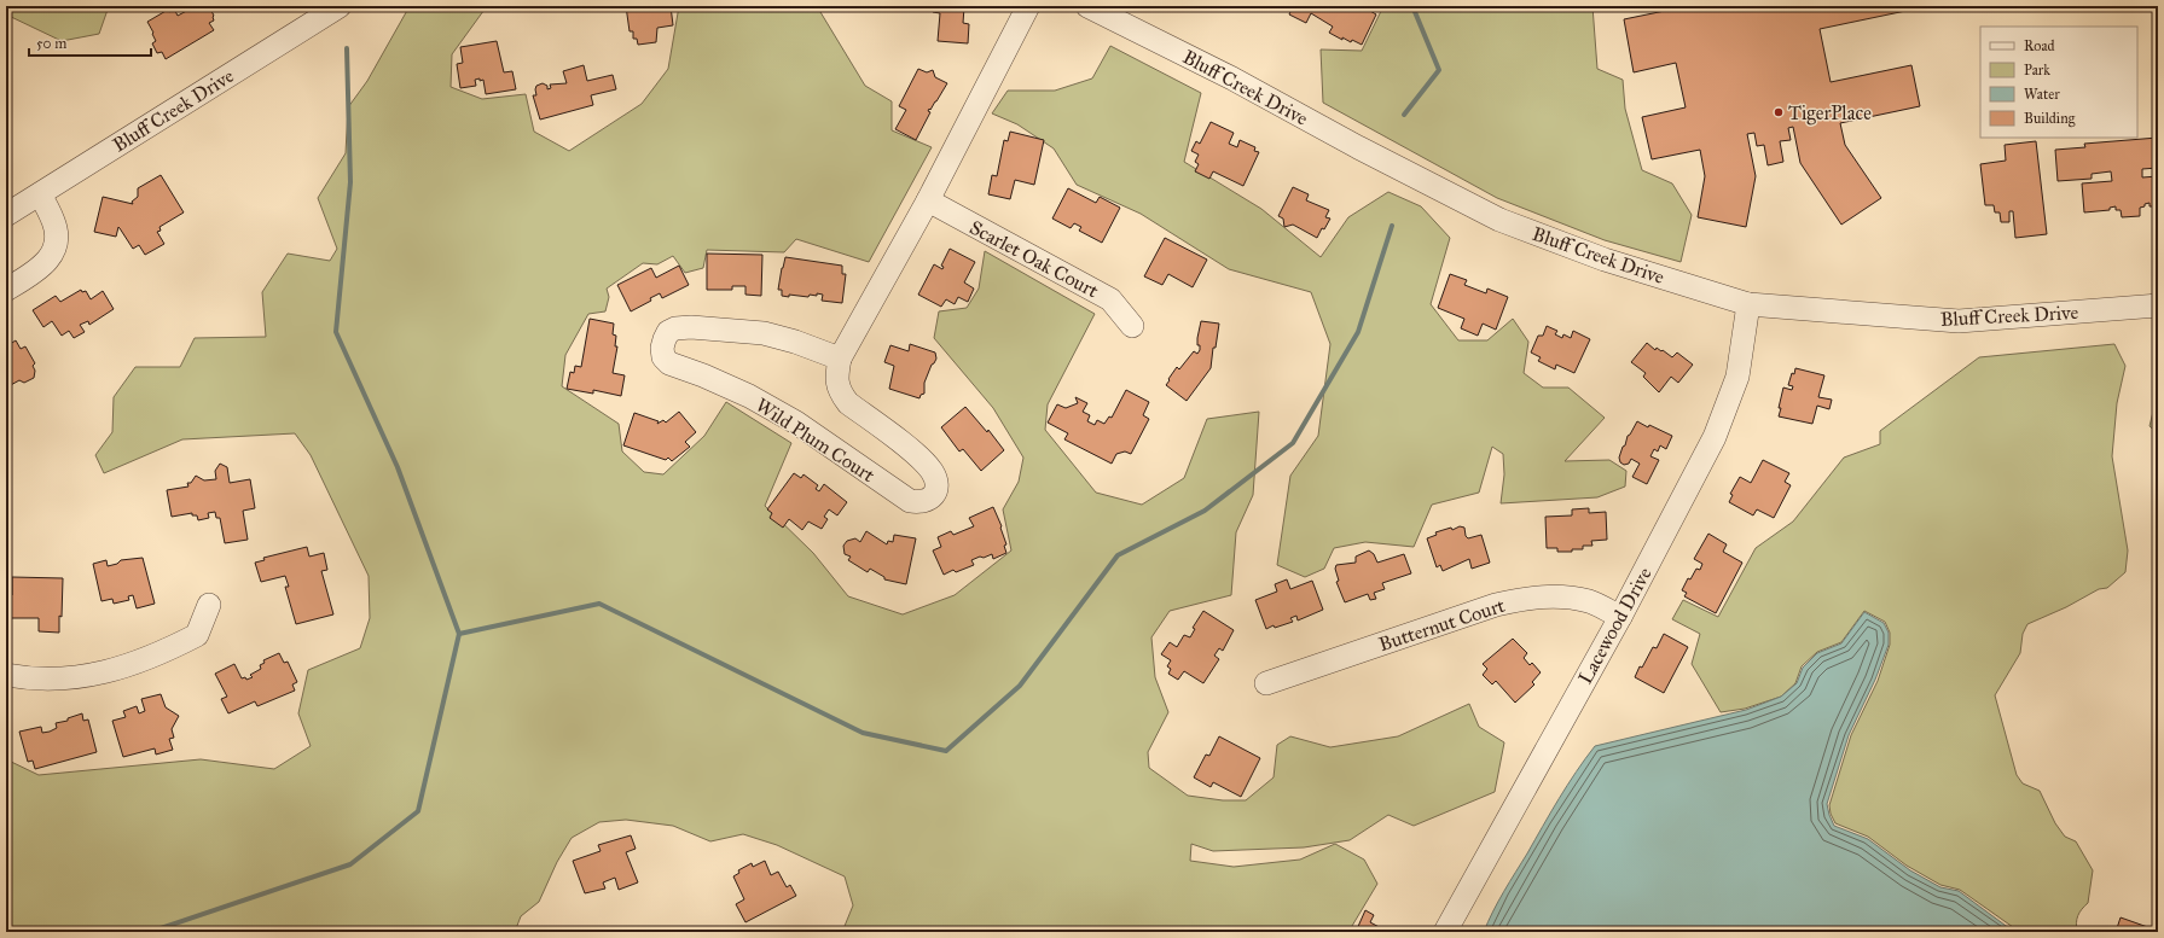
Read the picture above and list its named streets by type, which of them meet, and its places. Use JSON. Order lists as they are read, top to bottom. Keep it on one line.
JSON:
{"streets":{"street":["Bluff Creek Drive","Scarlet Oak Court","Wild Plum Court","Butternut Court","Lacewood Drive"]},"crossings":[["Bluff Creek Drive","Lacewood Drive"],["Scarlet Oak Court","Wild Plum Court"],["Butternut Court","Lacewood Drive"]],"places":["TigerPlace"],"legend":["Road","Park","Water","Building"],"scale_bar":"50 m"}
